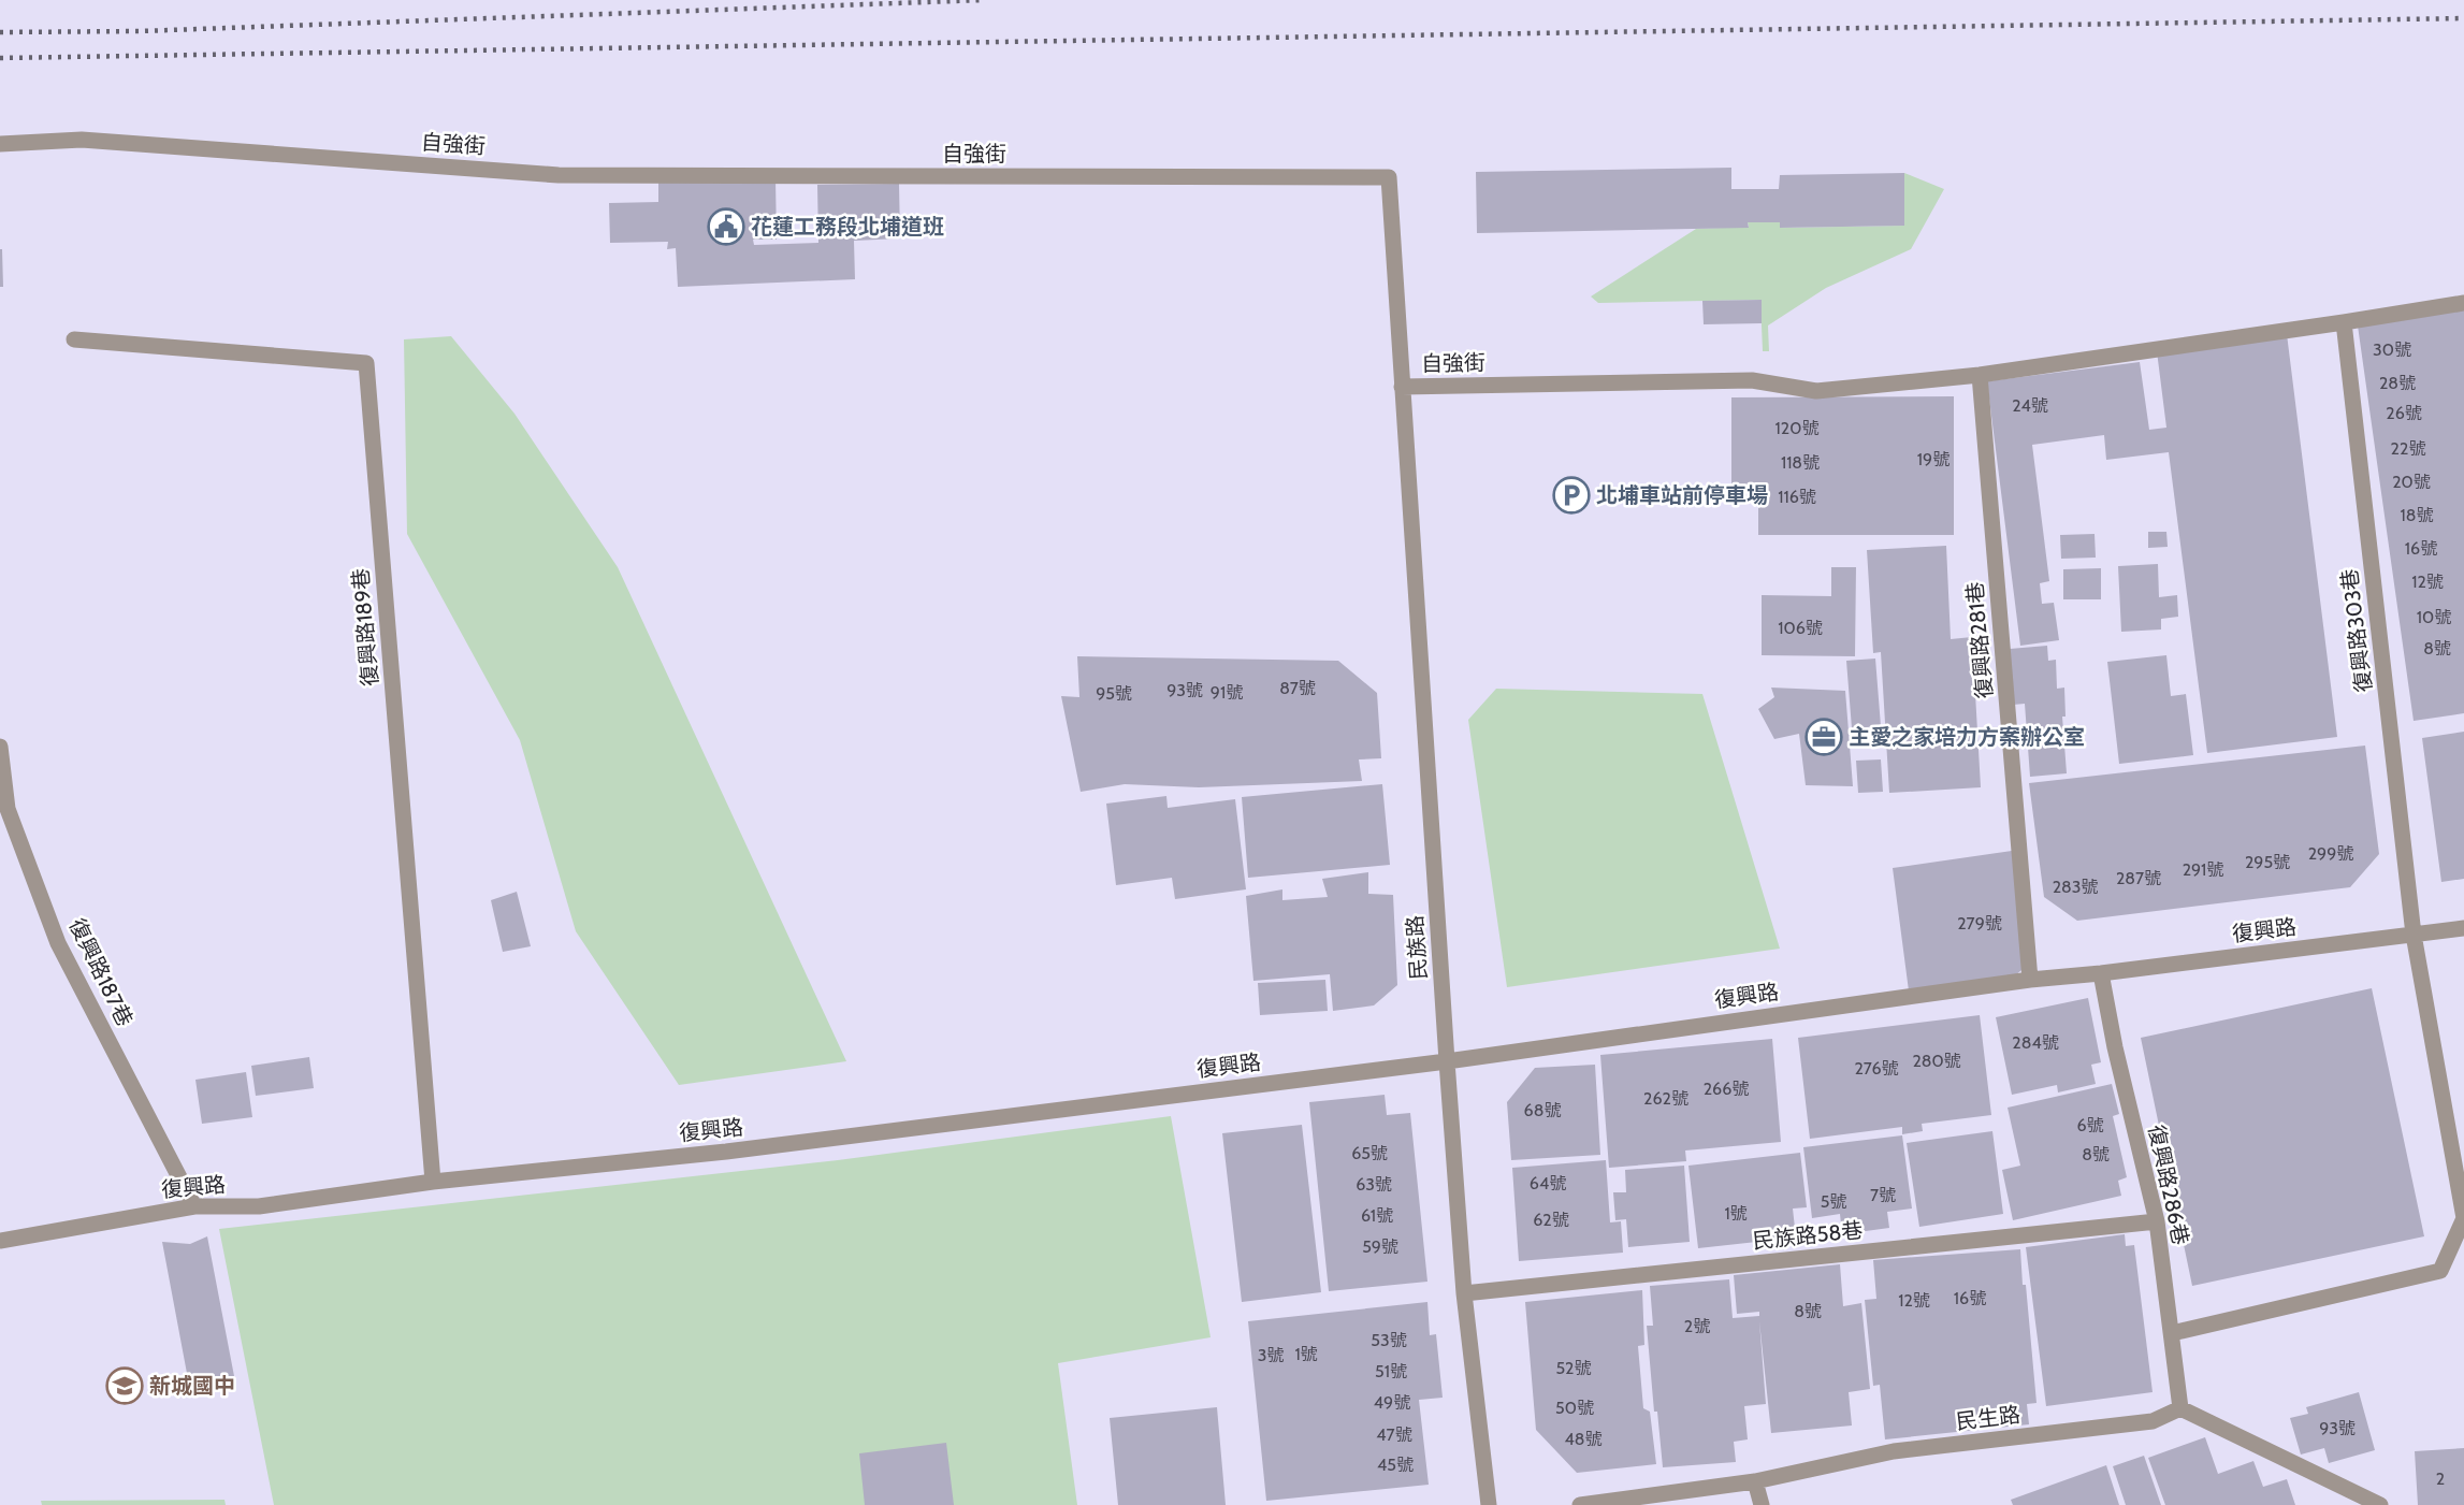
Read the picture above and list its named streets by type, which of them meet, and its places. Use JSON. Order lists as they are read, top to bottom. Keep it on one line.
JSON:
{"streets":{"street":["自強街","復興路189巷","復興路303巷","復興路281巷","復興路","民族路","復興路187巷","復興路286巷","民族路58巷","民生路"]},"crossings":[["自強街","復興路303巷"],["自強街","復興路281巷"],["自強街","民族路"],["復興路189巷","復興路"],["復興路303巷","復興路"],["復興路281巷","復興路"],["復興路","民族路"],["復興路","復興路187巷"],["復興路","復興路286巷"],["民族路","民族路58巷"],["復興路286巷","民族路58巷"],["復興路286巷","民生路"]],"places":{"public building":["花蓮工務段北埔道班"],"parking":["北埔車站前停車場"],"office":["主愛之家培力方案辦公室"],"school or university":["新城國中"]},"house_numbers":["30號","28號","24號","26號","120號","22號","19號","118號","20號","116號","18號","16號","12號","10號","106號","8號","87號","93號","91號","95號","299號","295號","291號","287號","283號","279號","284號","280號","276號","266號","262號","68號","6號","65號","8號","64號","63號","7號","5號","1號","61號","62號","59號","16號","12號","8號","2號","53號","1號","3號","52號","51號","49號","50號","93號","47號","48號","45號","2"]}
